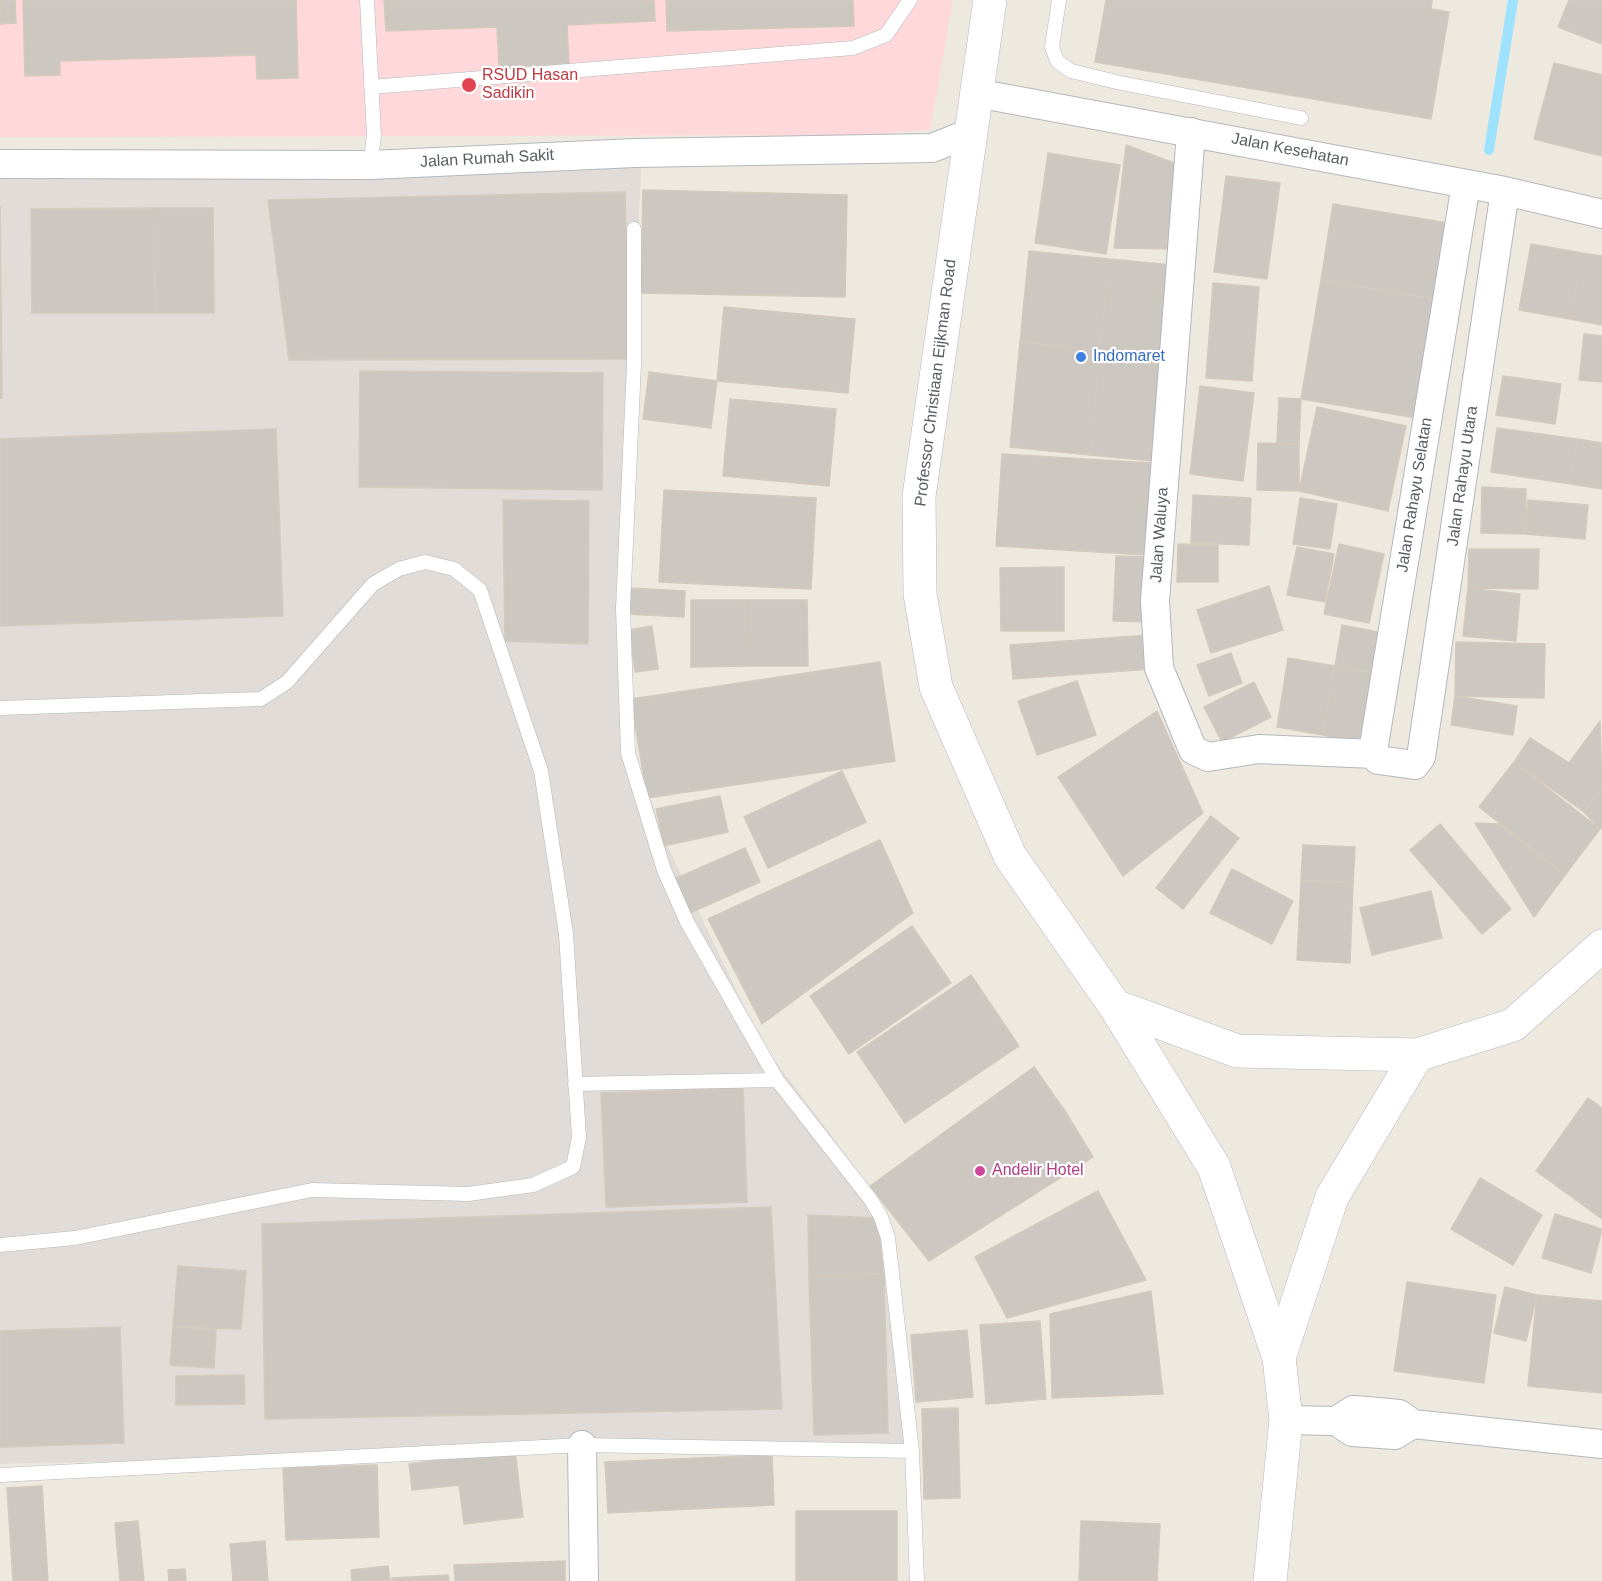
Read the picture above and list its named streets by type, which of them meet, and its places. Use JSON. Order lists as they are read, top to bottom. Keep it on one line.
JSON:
{"streets":{"main road":["Professor Christiaan Eijkman Road"],"street":["Jalan Kesehatan","Jalan Rumah Sakit","Jalan Rahayu Utara","Jalan Rahayu Selatan","Jalan Waluya"]},"crossings":[["Jalan Kesehatan","Professor Christiaan Eijkman Road"],["Jalan Kesehatan","Jalan Rahayu Utara"],["Jalan Kesehatan","Jalan Rahayu Selatan"],["Jalan Kesehatan","Jalan Waluya"],["Jalan Rumah Sakit","Professor Christiaan Eijkman Road"],["Jalan Rahayu Utara","Jalan Rahayu Selatan"],["Jalan Rahayu Utara","Jalan Waluya"],["Jalan Rahayu Selatan","Jalan Waluya"]],"places":["RSUD Hasan Sadikin","Indomaret","Andelir Hotel"]}
